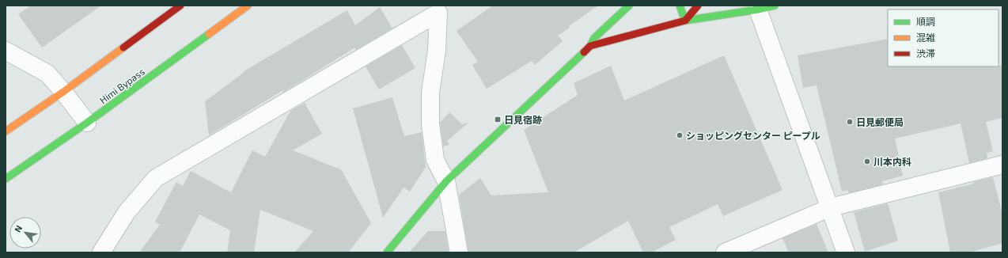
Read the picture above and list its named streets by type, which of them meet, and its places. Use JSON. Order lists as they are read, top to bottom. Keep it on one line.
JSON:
{"streets":{"main road":["Himi Bypass"]},"places":{"transit":["日見宿跡"],"other":["日見郵便局","ショッピングセンター ピープル","川本内科"]},"legend":["順調","混雑","渋滞"],"north":"top left"}
